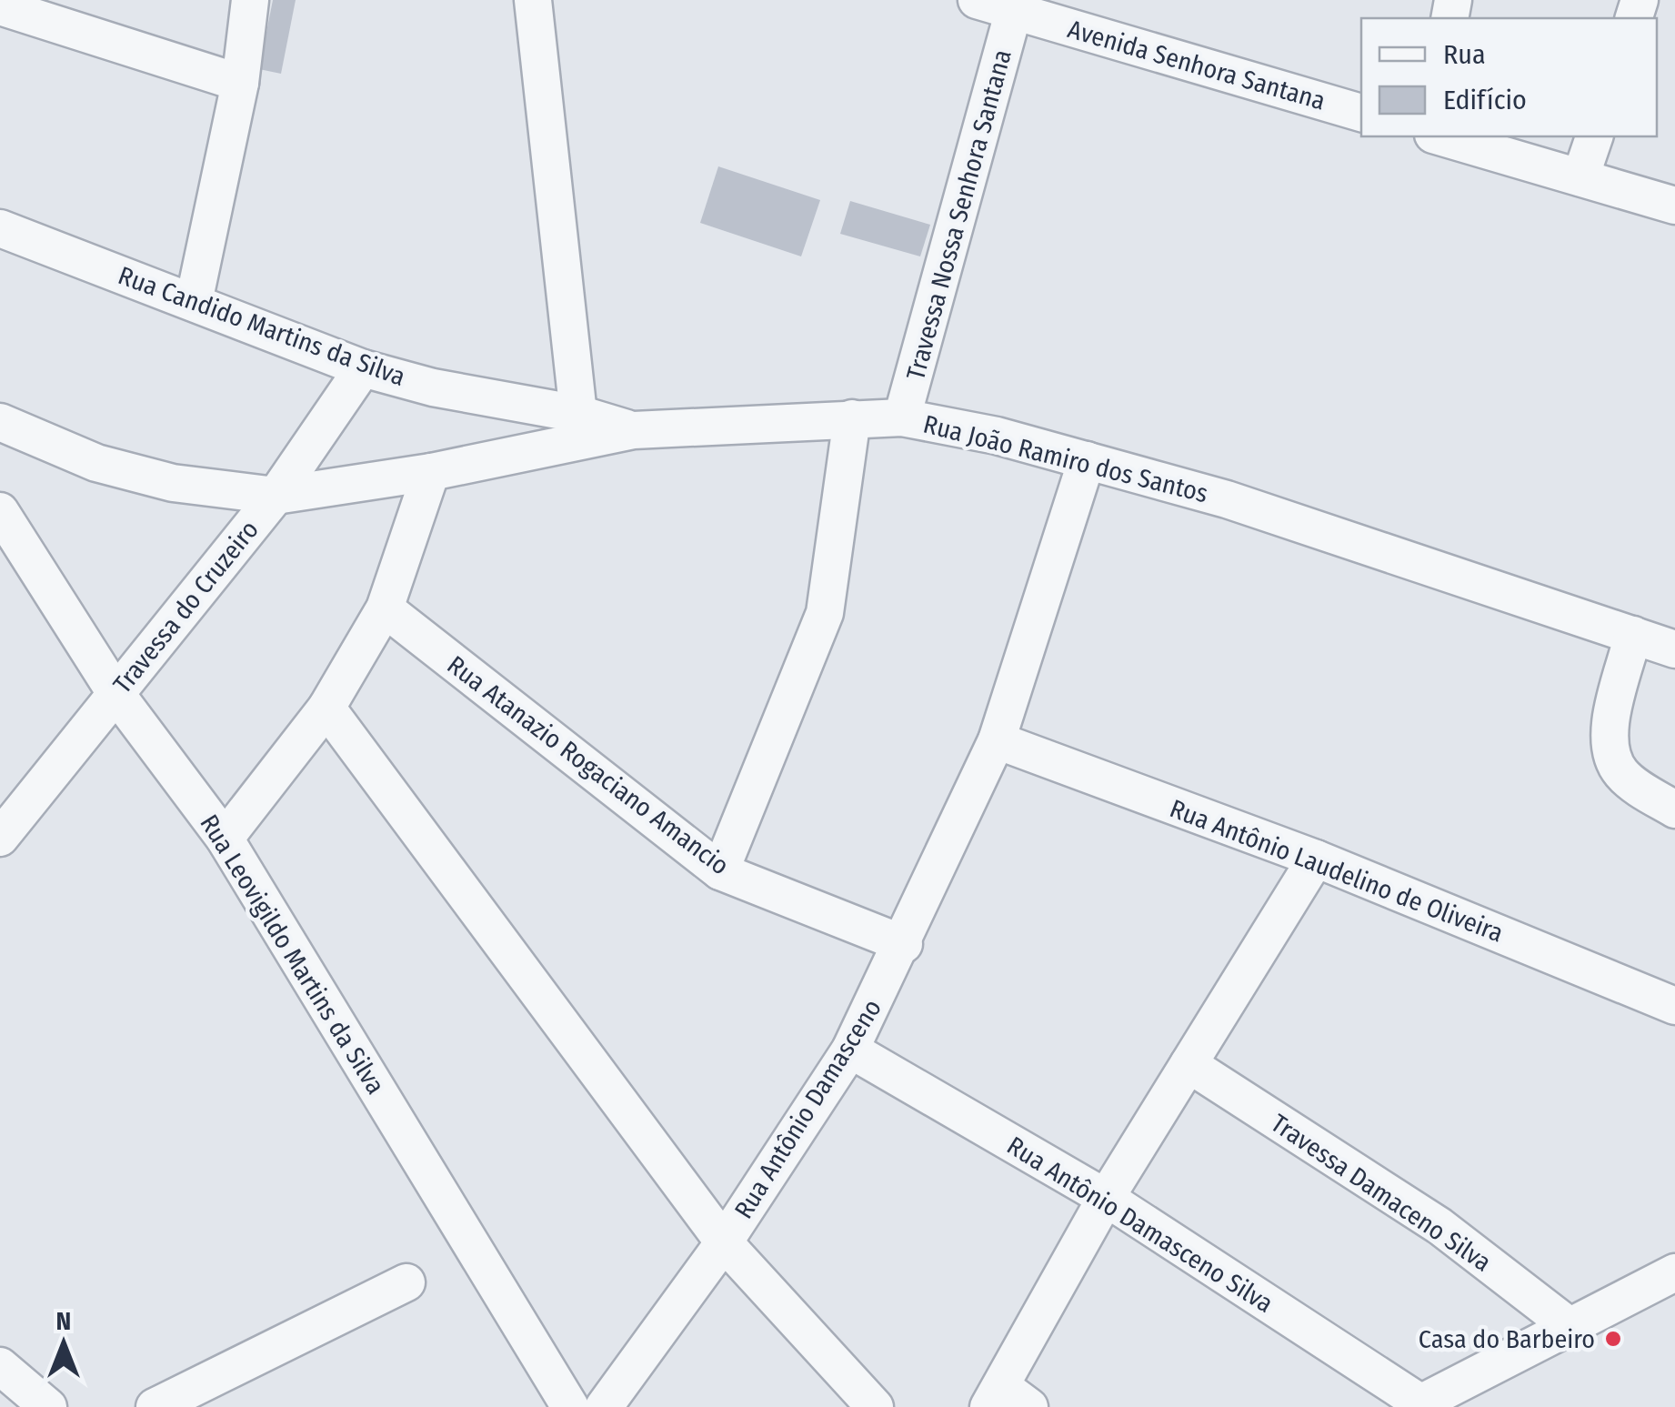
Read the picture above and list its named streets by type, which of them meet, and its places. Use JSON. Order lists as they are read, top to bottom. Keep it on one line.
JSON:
{"streets":{"street":["Avenida Senhora Santana","Travessa Nossa Senhora Santana","Rua Candido Martins da Silva","Rua João Ramiro dos Santos","Travessa do Cruzeiro","Rua Atanazio Rogaciano Amancio","Rua Antônio Laudelino de Oliveira","Rua Leovigildo Martins da Silva","Rua Antônio Damasceno","Travessa Damaceno Silva","Rua Antônio Damasceno Silva"]},"crossings":[["Avenida Senhora Santana","Travessa Nossa Senhora Santana"],["Travessa Nossa Senhora Santana","Rua João Ramiro dos Santos"],["Rua Candido Martins da Silva","Rua João Ramiro dos Santos"],["Rua Candido Martins da Silva","Travessa do Cruzeiro"],["Rua João Ramiro dos Santos","Travessa do Cruzeiro"],["Rua João Ramiro dos Santos","Rua Antônio Damasceno"],["Travessa do Cruzeiro","Rua Leovigildo Martins da Silva"],["Rua Atanazio Rogaciano Amancio","Rua Antônio Damasceno"],["Rua Antônio Laudelino de Oliveira","Rua Antônio Damasceno"],["Rua Antônio Damasceno","Rua Antônio Damasceno Silva"]],"places":["Casa do Barbeiro"],"legend":["Rua","Edifício"],"north":"top"}
